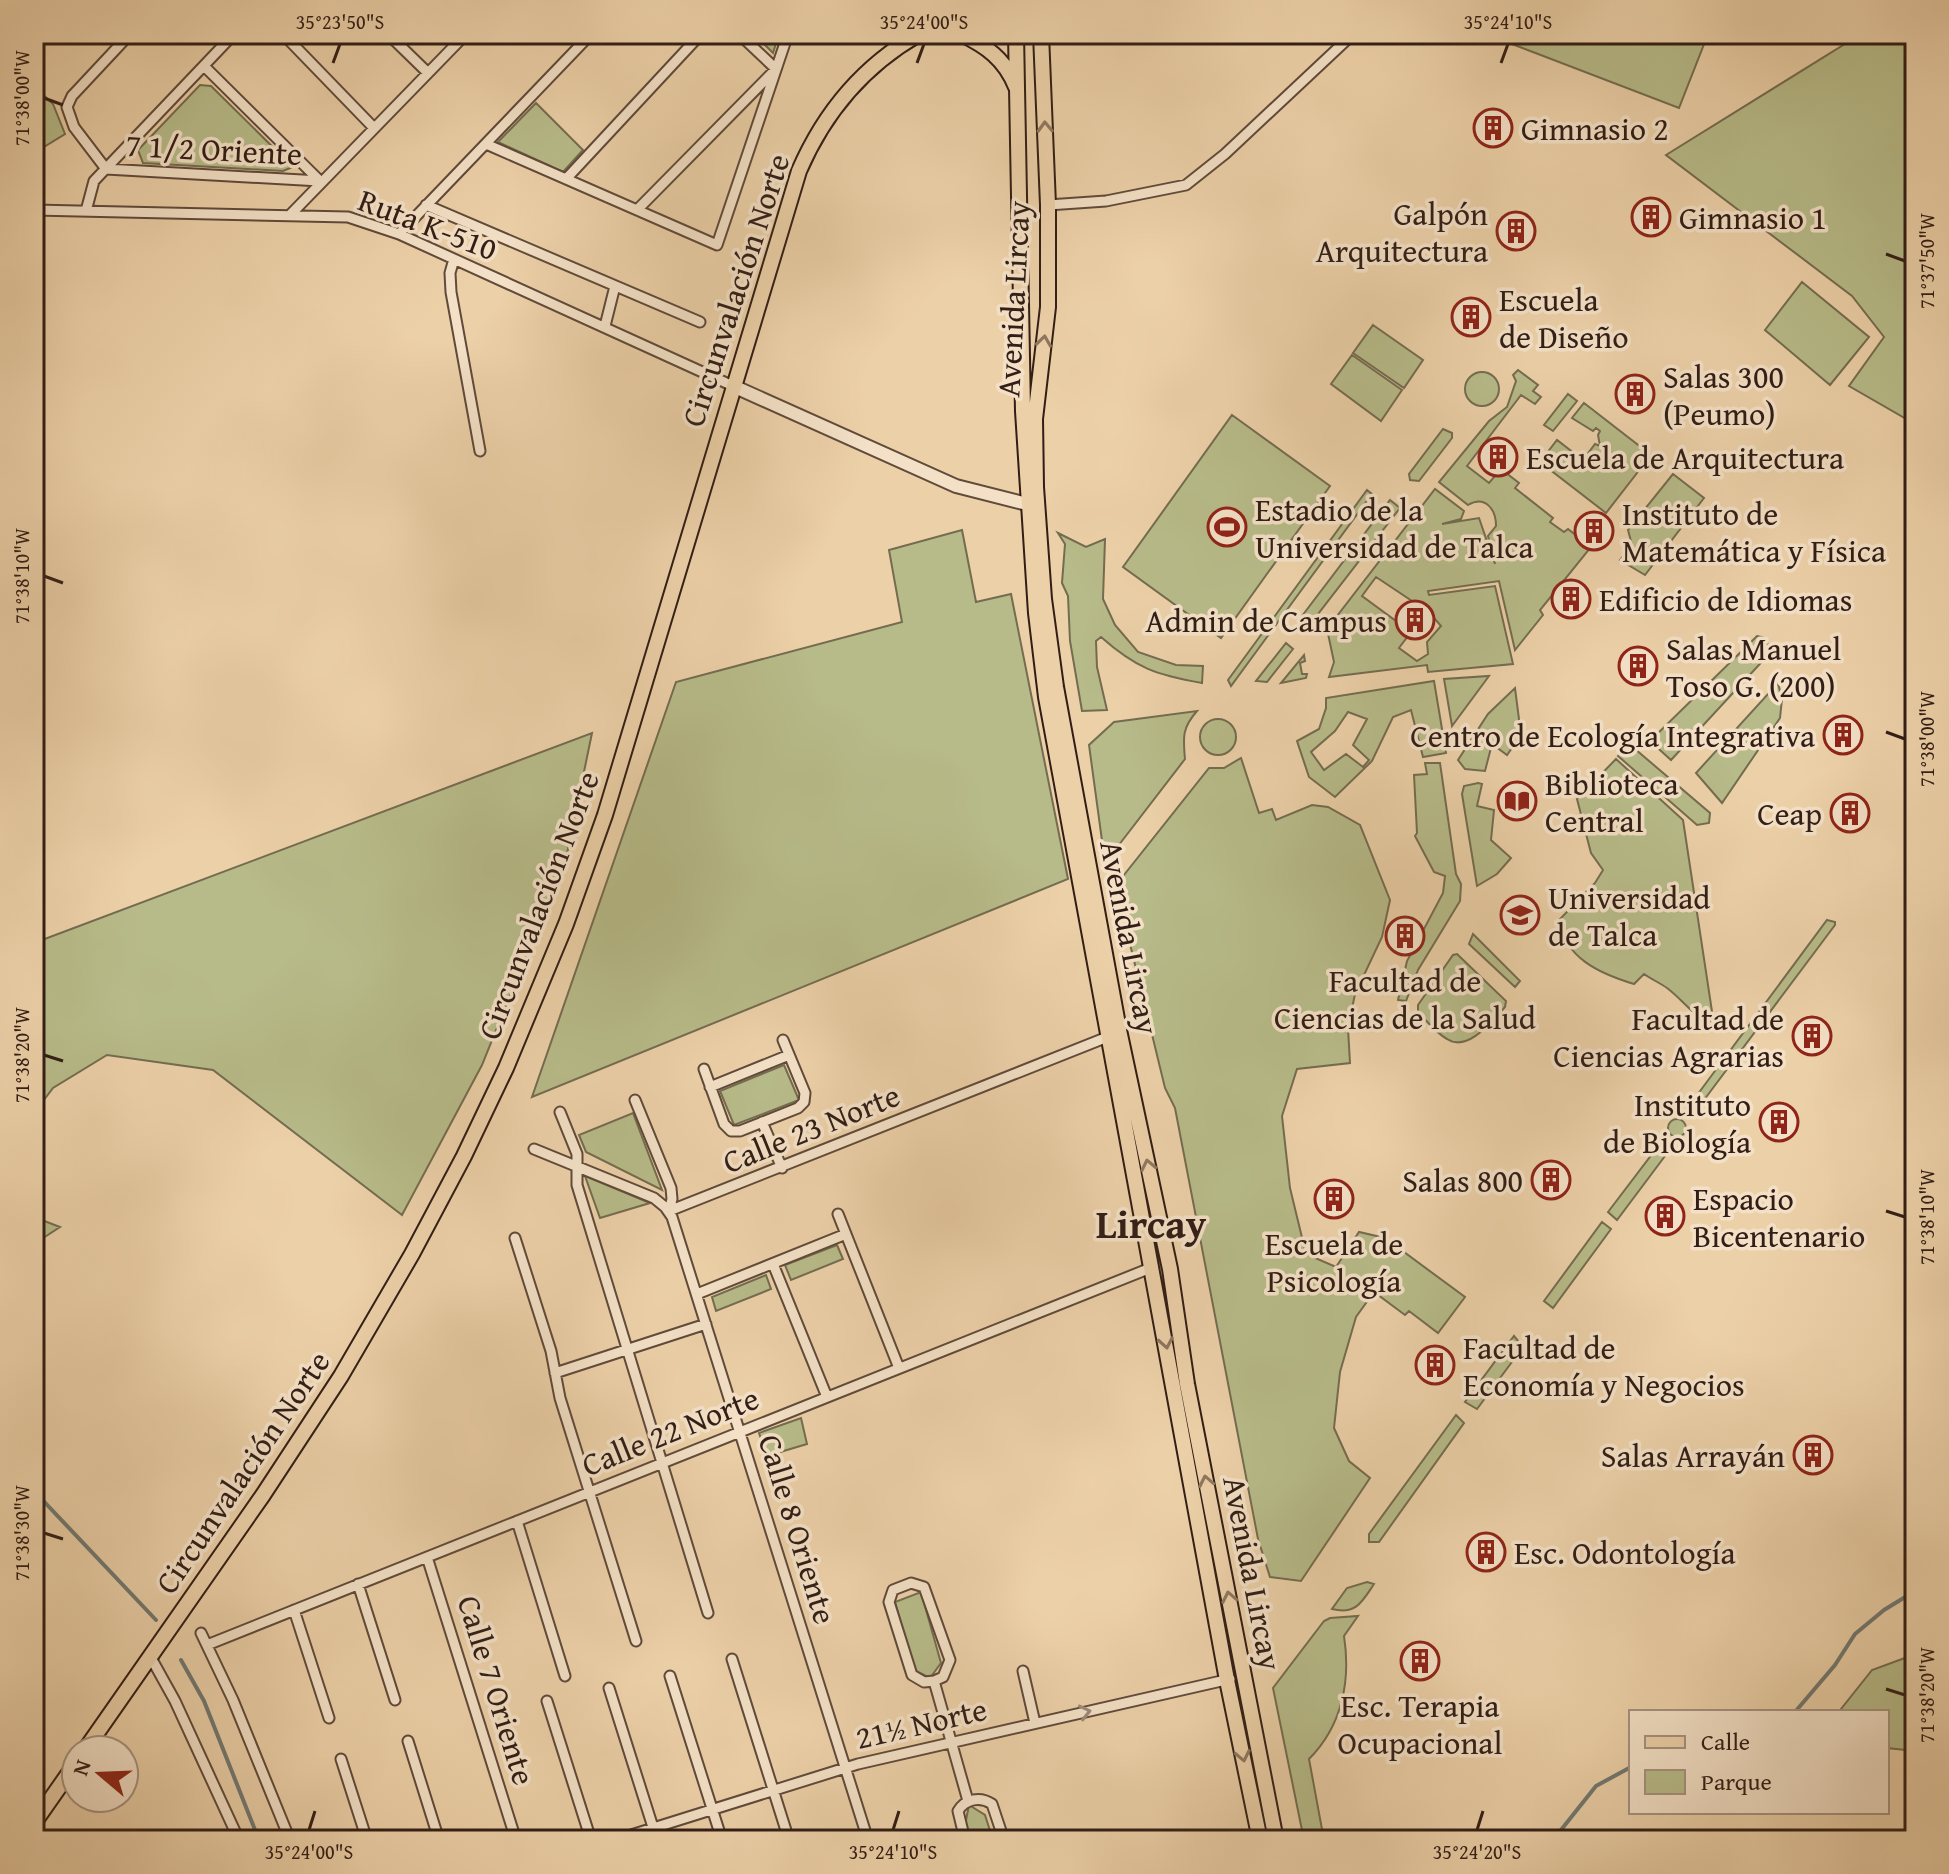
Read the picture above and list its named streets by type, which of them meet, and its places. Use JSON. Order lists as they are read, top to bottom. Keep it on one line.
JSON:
{"streets":{"main road":["Circunvalación Norte","Avenida Lircay"],"street":["7 1/2 Oriente","Ruta K-510","Calle 23 Norte","Calle 22 Norte","Calle 8 Oriente","Calle 7 Oriente","21½ Norte"]},"crossings":[["Ruta K-510","Circunvalación Norte"],["Avenida Lircay","Calle 23 Norte"],["Avenida Lircay","Calle 22 Norte"],["Avenida Lircay","21½ Norte"],["Calle 23 Norte","Calle 8 Oriente"],["Calle 22 Norte","Calle 8 Oriente"],["Calle 22 Norte","Calle 7 Oriente"],["Calle 8 Oriente","21½ Norte"]],"districts":["Lircay"],"places":{"building":["Gimnasio 2","Gimnasio 1","Galpón Arquitectura","Escuela de Diseño","Salas 300 (Peumo)","Escuela de Arquitectura","Instituto de Matemática y Física","Edificio de Idiomas","Admin de Campus","Salas Manuel Toso G. (200)","Centro de Ecología Integrativa","Ceap","Facultad de Ciencias de la Salud","Facultad de Ciencias Agrarias","Instituto de Biología","Salas 800","Escuela de Psicología","Espacio Bicentenario","Facultad de Economía y Negocios","Salas Arrayán","Esc. Odontología","Esc. Terapia Ocupacional"],"sports":["Estadio de la Universidad de Talca"],"library":["Biblioteca Central"],"school or university":["Universidad de Talca"]},"legend":["Calle","Parque"],"north":"left","coordinates":["35°23'50\"S","35°24'00\"S","35°24'10\"S","71°38'00\"W","71°37'50\"W","71°38'10\"W","71°38'20\"W","71°38'30\"W","35°24'20\"S"]}
